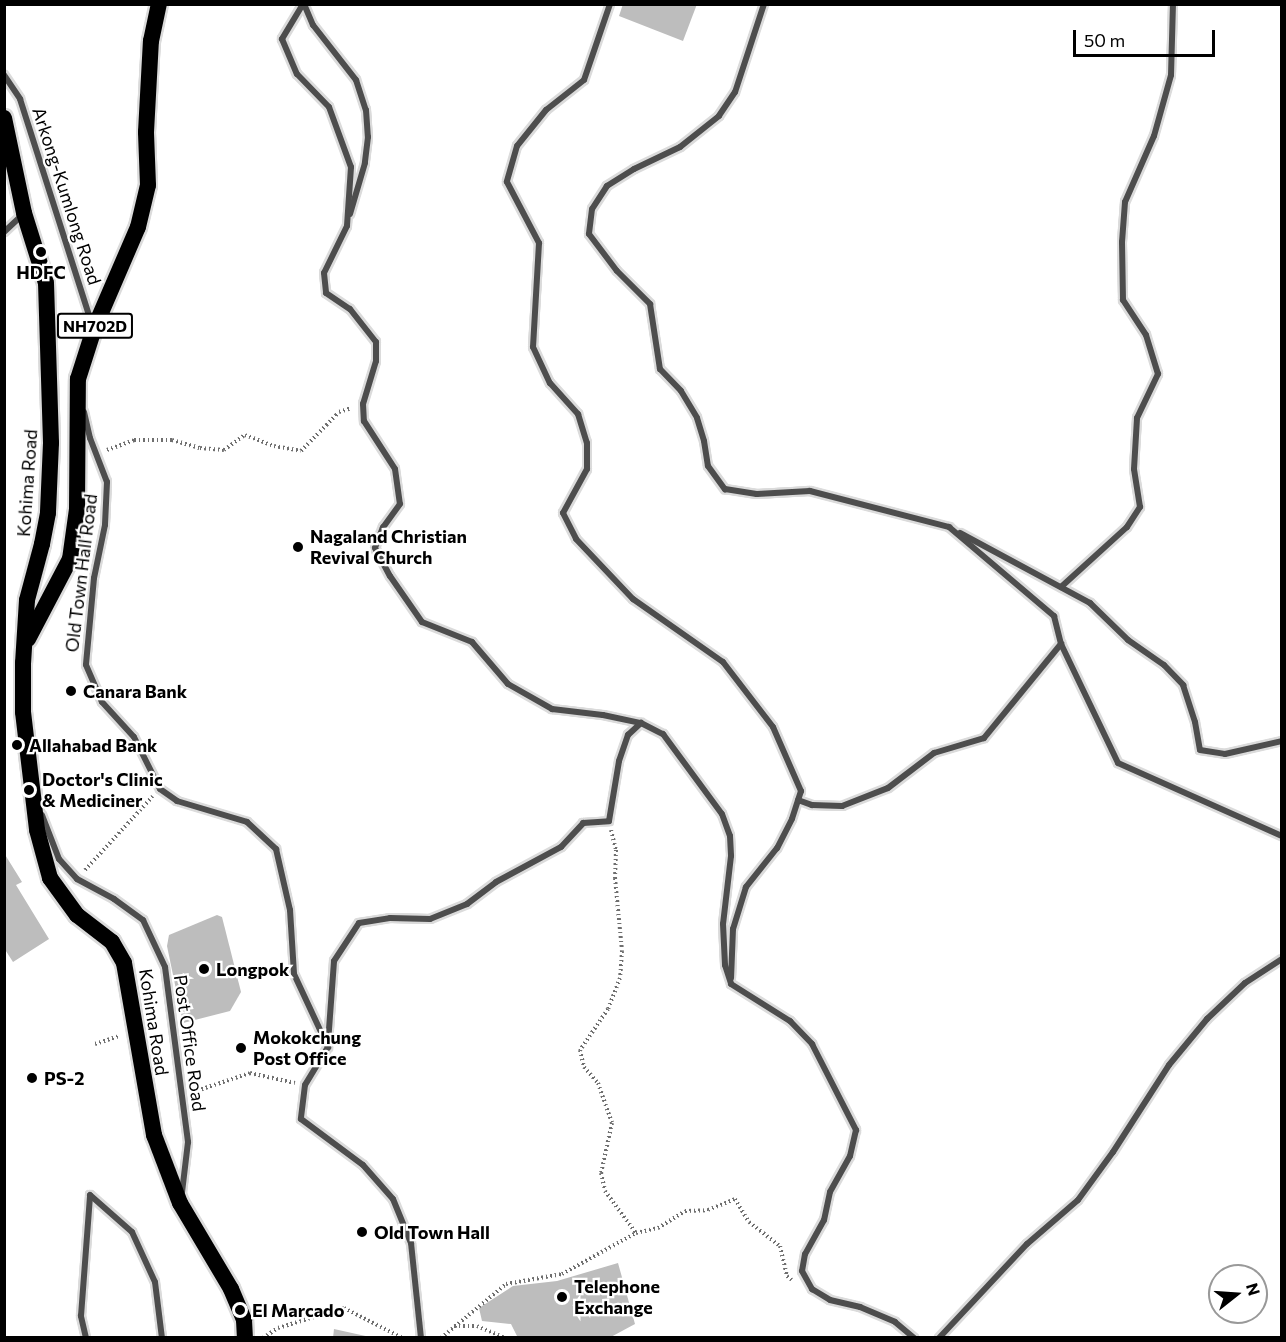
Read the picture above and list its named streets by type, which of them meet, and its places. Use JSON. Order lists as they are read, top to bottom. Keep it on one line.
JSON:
{"streets":{"highway":["NH702D","Kohima Road"],"street":["Arkong-Kumlong Road","Old Town Hall Road","Post Office Road"]},"crossings":[["Arkong-Kumlong Road","NH702D"],["NH702D","Kohima Road"],["NH702D","Old Town Hall Road"],["Kohima Road","Post Office Road"]],"places":["HDFC","Nagaland Christian Revival Church","Canara Bank","Allahabad Bank","Doctor's Clinic & Mediciner","Longpok","Mokokchung Post Office","PS-2","Old Town Hall","Telephone Exchange","El Marcado"],"scale_bar":"50 m","north":"right"}
